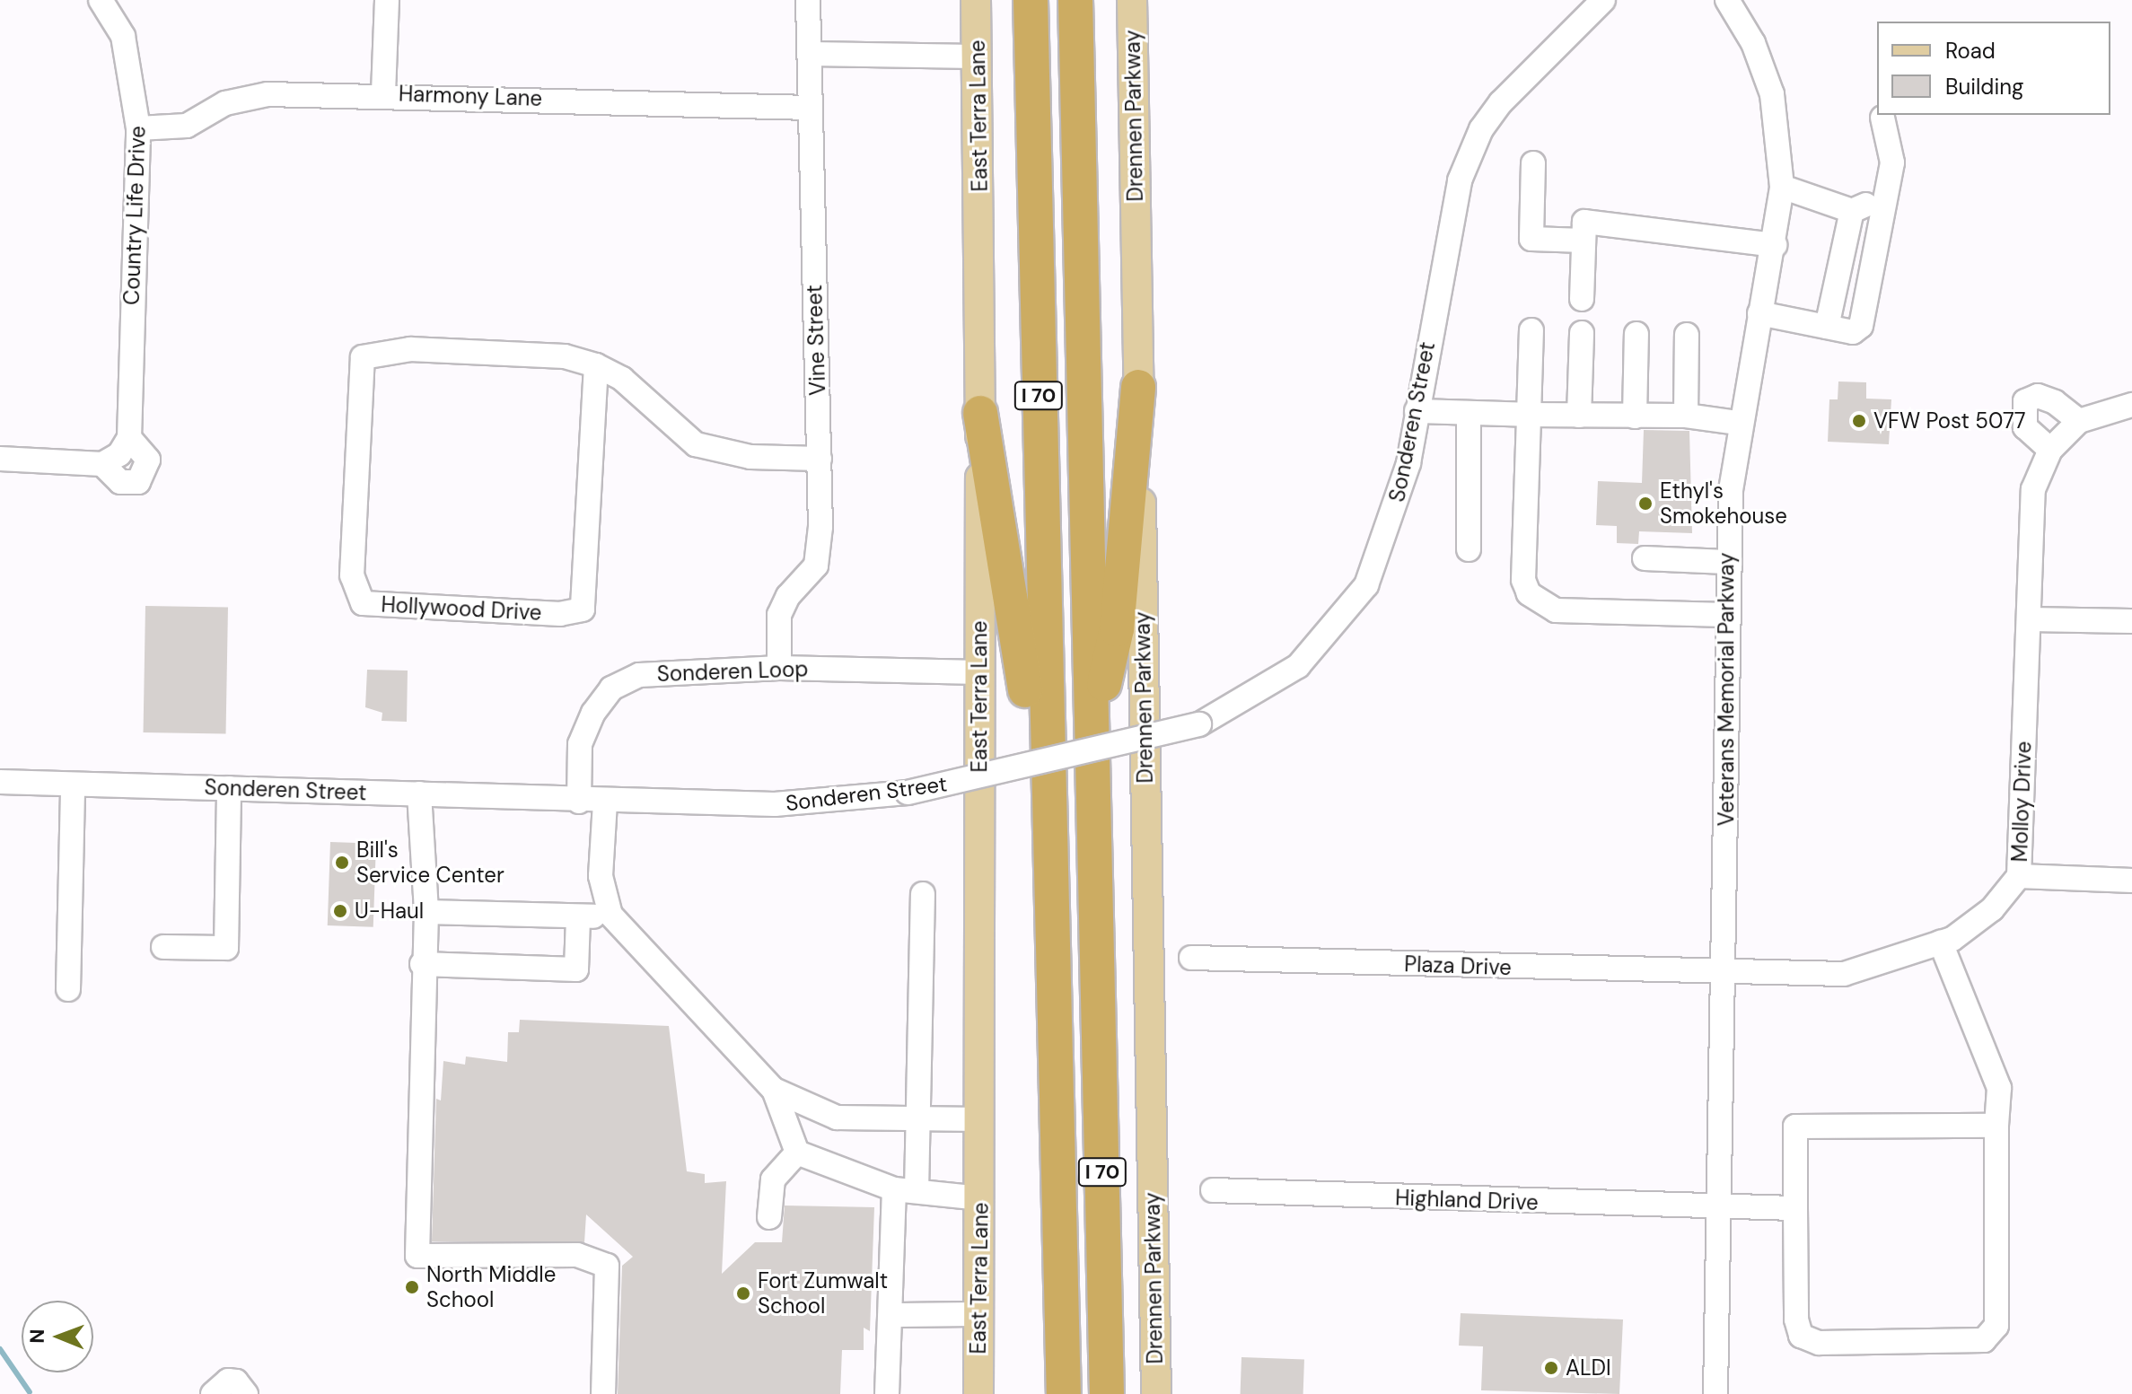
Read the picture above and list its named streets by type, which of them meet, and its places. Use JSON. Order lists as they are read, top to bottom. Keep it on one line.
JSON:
{"streets":{"highway":["I 70"],"main road":["East Terra Lane","Drennen Parkway"],"street":["Harmony Lane","Country Life Drive","Vine Street","Sonderen Street","Hollywood Drive","Sonderen Loop","Veterans Memorial Parkway","Molloy Drive","Plaza Drive","Highland Drive"]},"crossings":[["Harmony Lane","Country Life Drive"],["Harmony Lane","Vine Street"],["East Terra Lane","Sonderen Loop"],["Vine Street","Hollywood Drive"],["Vine Street","Sonderen Loop"],["Sonderen Street","Sonderen Loop"],["Veterans Memorial Parkway","Molloy Drive"],["Veterans Memorial Parkway","Plaza Drive"],["Veterans Memorial Parkway","Highland Drive"],["Molloy Drive","Plaza Drive"]],"places":["VFW Post 5077","Ethyl's Smokehouse","Bill's Service Center","U-Haul","North Middle School","Fort Zumwalt School","ALDI"],"legend":["Road","Building"],"north":"left"}
